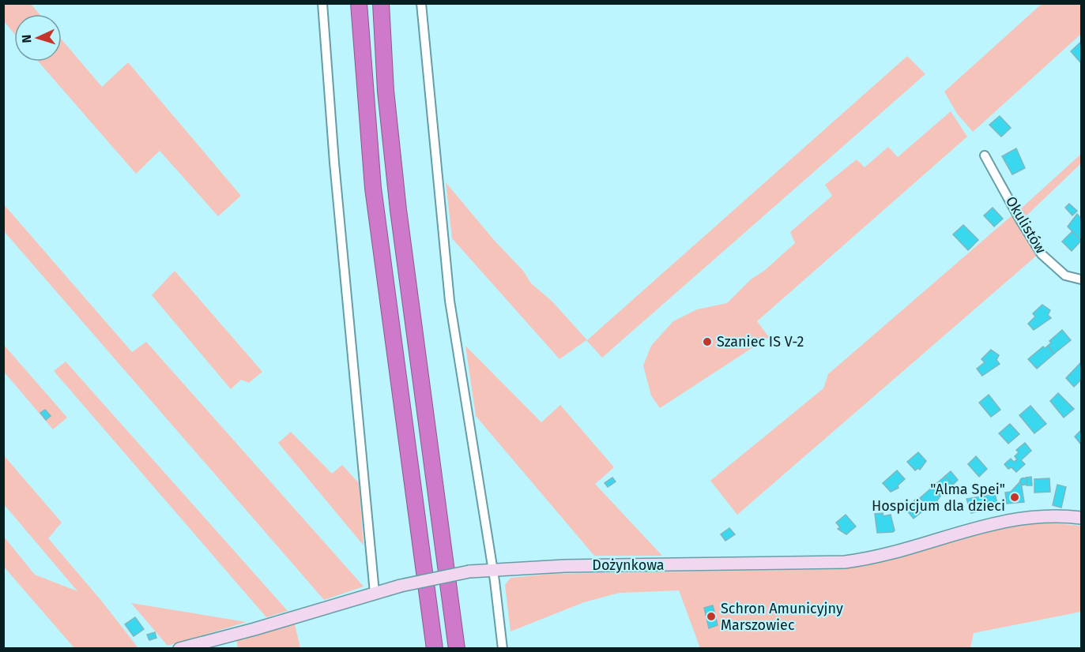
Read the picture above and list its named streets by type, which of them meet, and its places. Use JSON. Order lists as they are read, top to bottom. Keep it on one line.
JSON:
{"streets":{"street":["Okulistów","Dożynkowa"]},"places":["Szaniec IS V-2","\"Alma Spei\" Hospicjum dla dzieci","Schron Amunicyjny Marszowiec"],"north":"left"}
